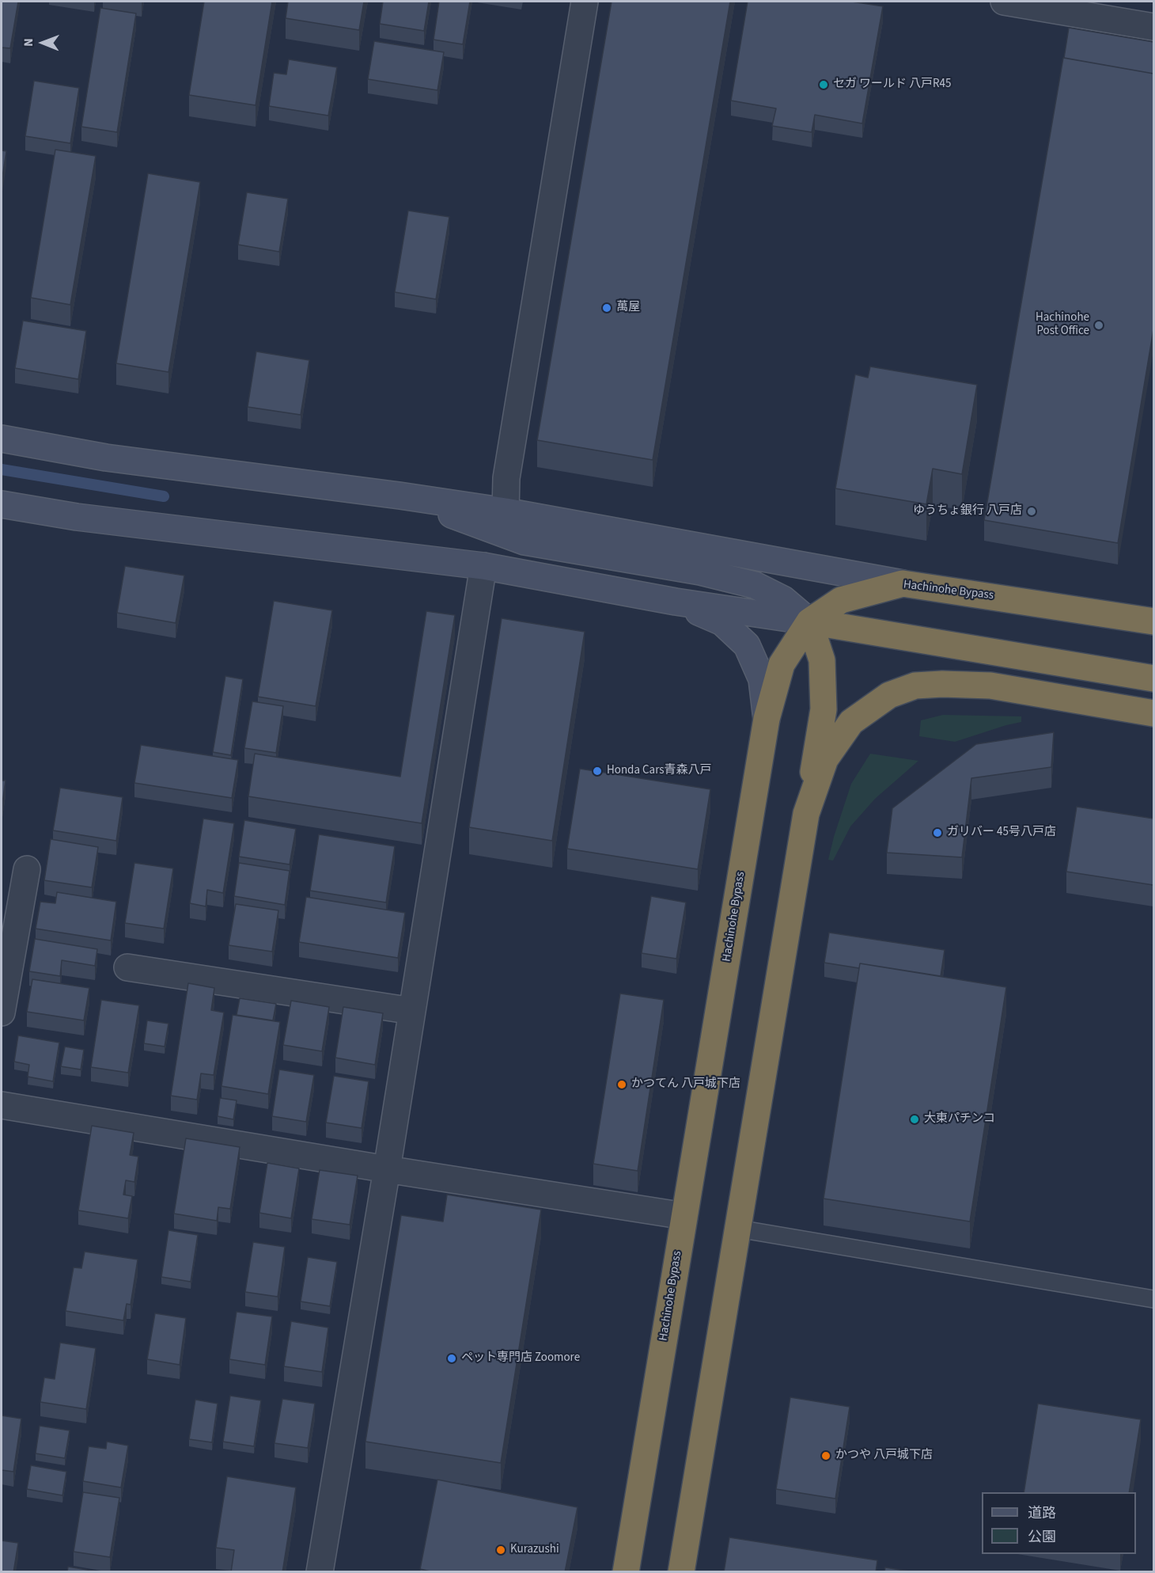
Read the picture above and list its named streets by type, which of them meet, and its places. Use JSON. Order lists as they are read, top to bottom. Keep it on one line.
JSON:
{"streets":{"highway":["Hachinohe Bypass"]},"places":["セガ ワールド 八戸R45","萬屋","Hachinohe Post Office","ゆうちょ銀行 八戸店","Honda Cars青森八戸","ガリバー 45号八戸店","かつてん 八戸城下店","大東パチンコ","ペット専門店 Zoomore","かつや 八戸城下店","Kurazushi"],"legend":["道路","公園"],"north":"left"}
